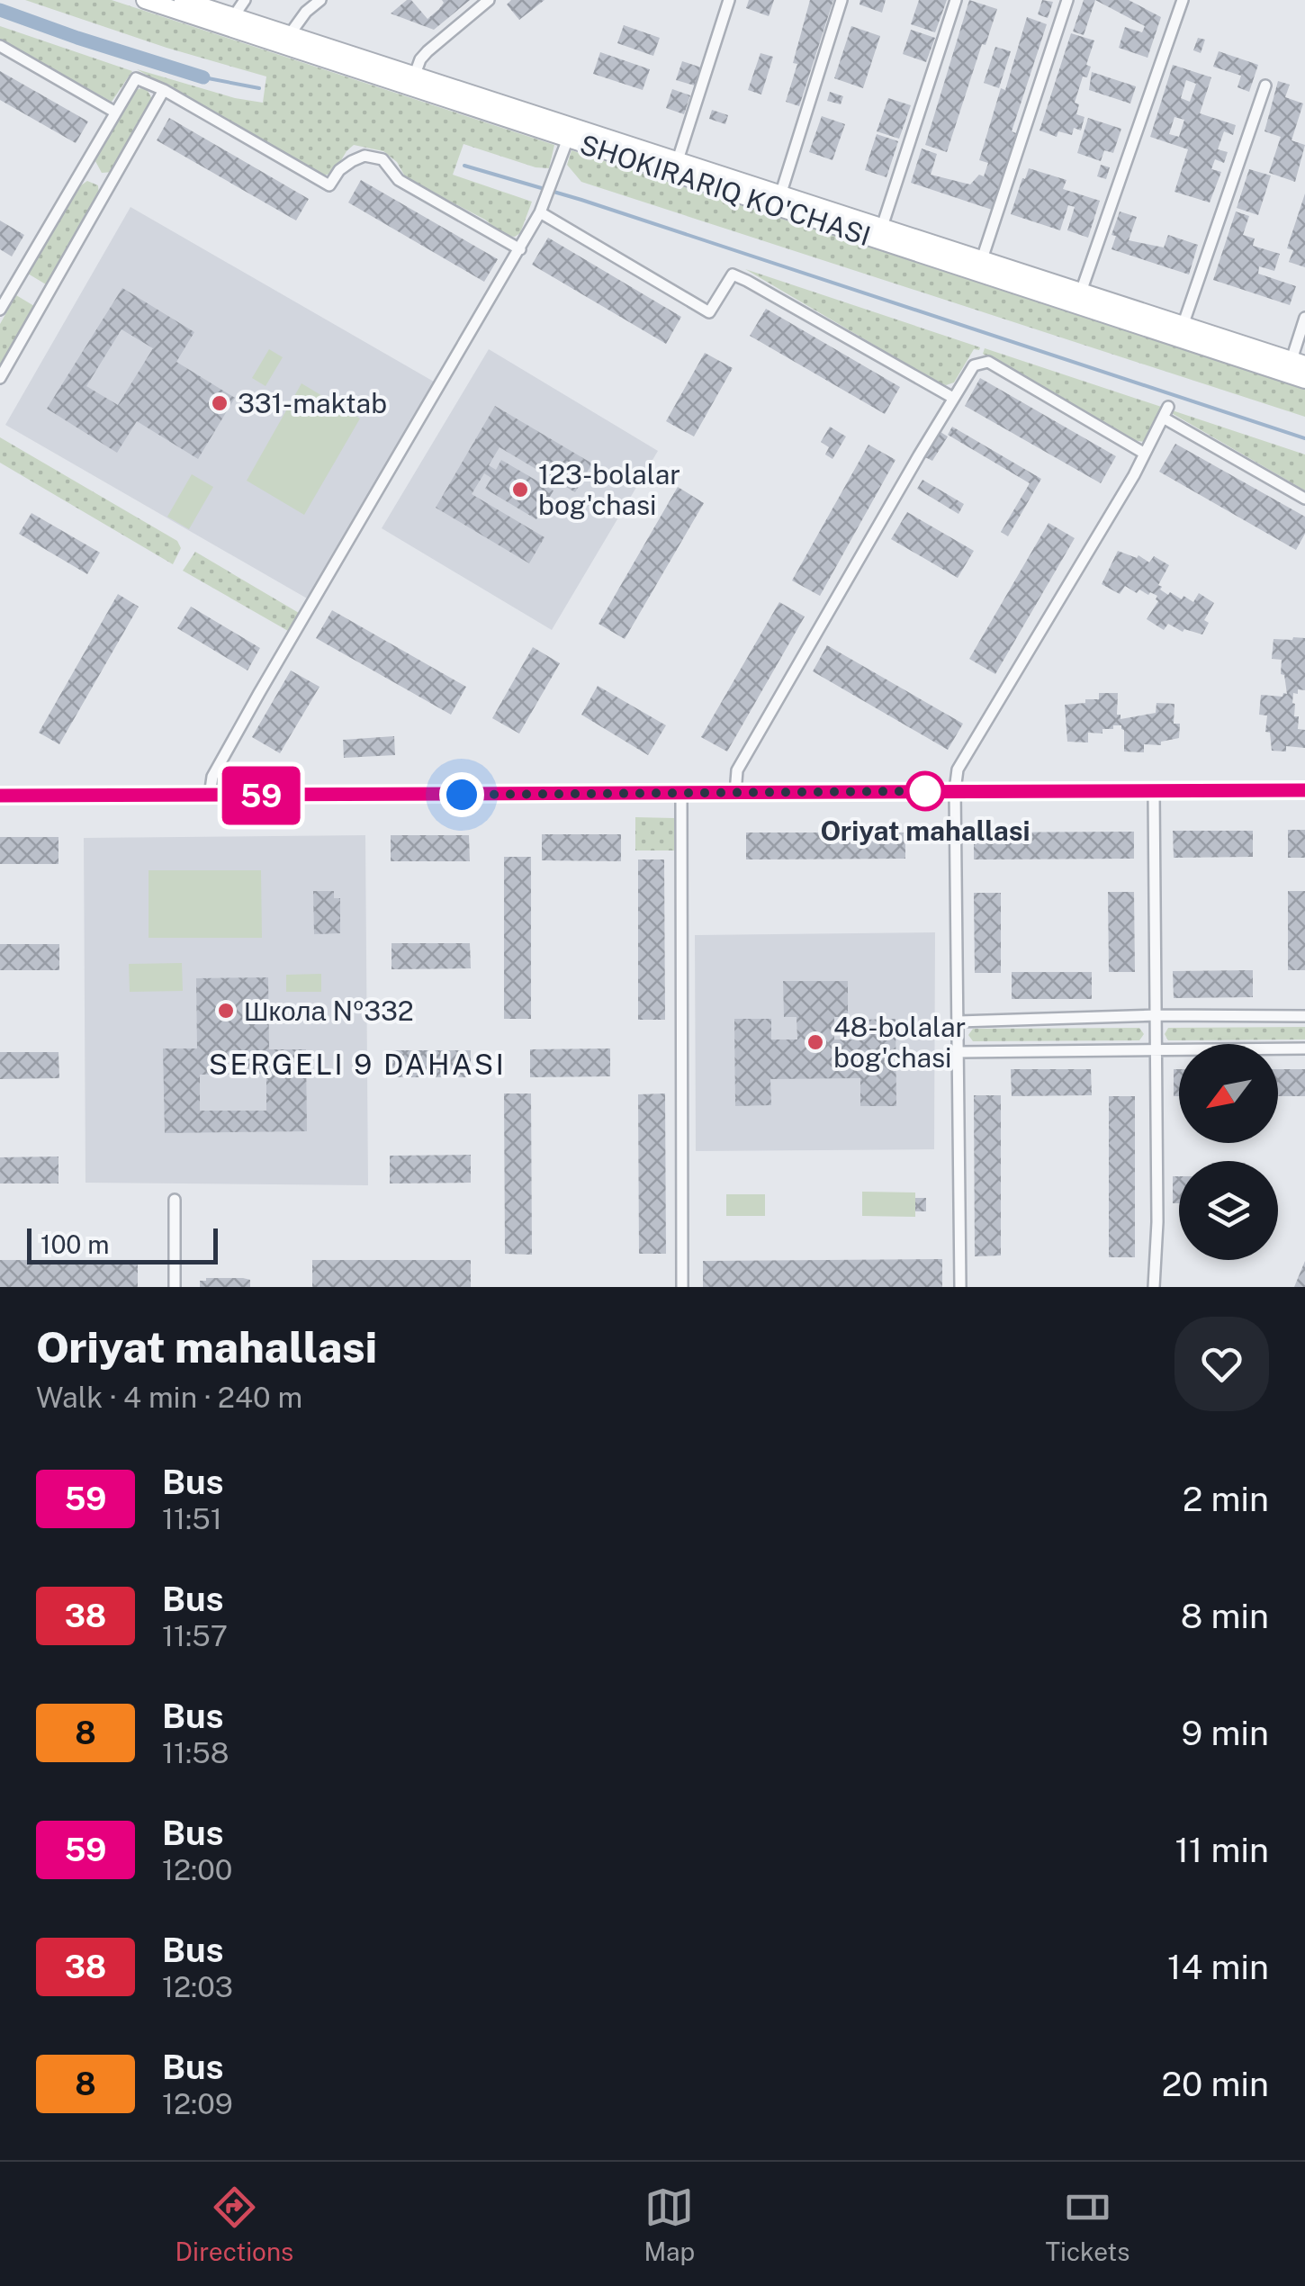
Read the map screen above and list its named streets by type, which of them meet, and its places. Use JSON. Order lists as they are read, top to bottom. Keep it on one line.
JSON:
{"streets":{"main road":["SHOKIRARIQ KO'CHASI"]},"districts":["SERGELI 9 DAHASI"],"places":["331-maktab","123-bolalar bog'chasi","Oriyat mahallasi","Школа №332","48-bolalar bog'chasi"],"lines":["bus line 59"],"scale_bar":"100 m","north":"bottom left","page":{"on_map":"59","scale":"100 m","heading":["Oriyat mahallasi","Walk · 4 min · 240 m"],"list":[{"mark":"59","name":"Bus","note":"11:51","value":"2 min"},{"mark":"38","name":"Bus","note":"11:57","value":"8 min"},{"mark":"8","name":"Bus","note":"11:58","value":"9 min"},{"mark":"59","name":"Bus","note":"12:00","value":"11 min"},{"mark":"38","name":"Bus","note":"12:03","value":"14 min"},{"mark":"8","name":"Bus","note":"12:09","value":"20 min"}],"tabs":["Directions","Map","Tickets"]}}
